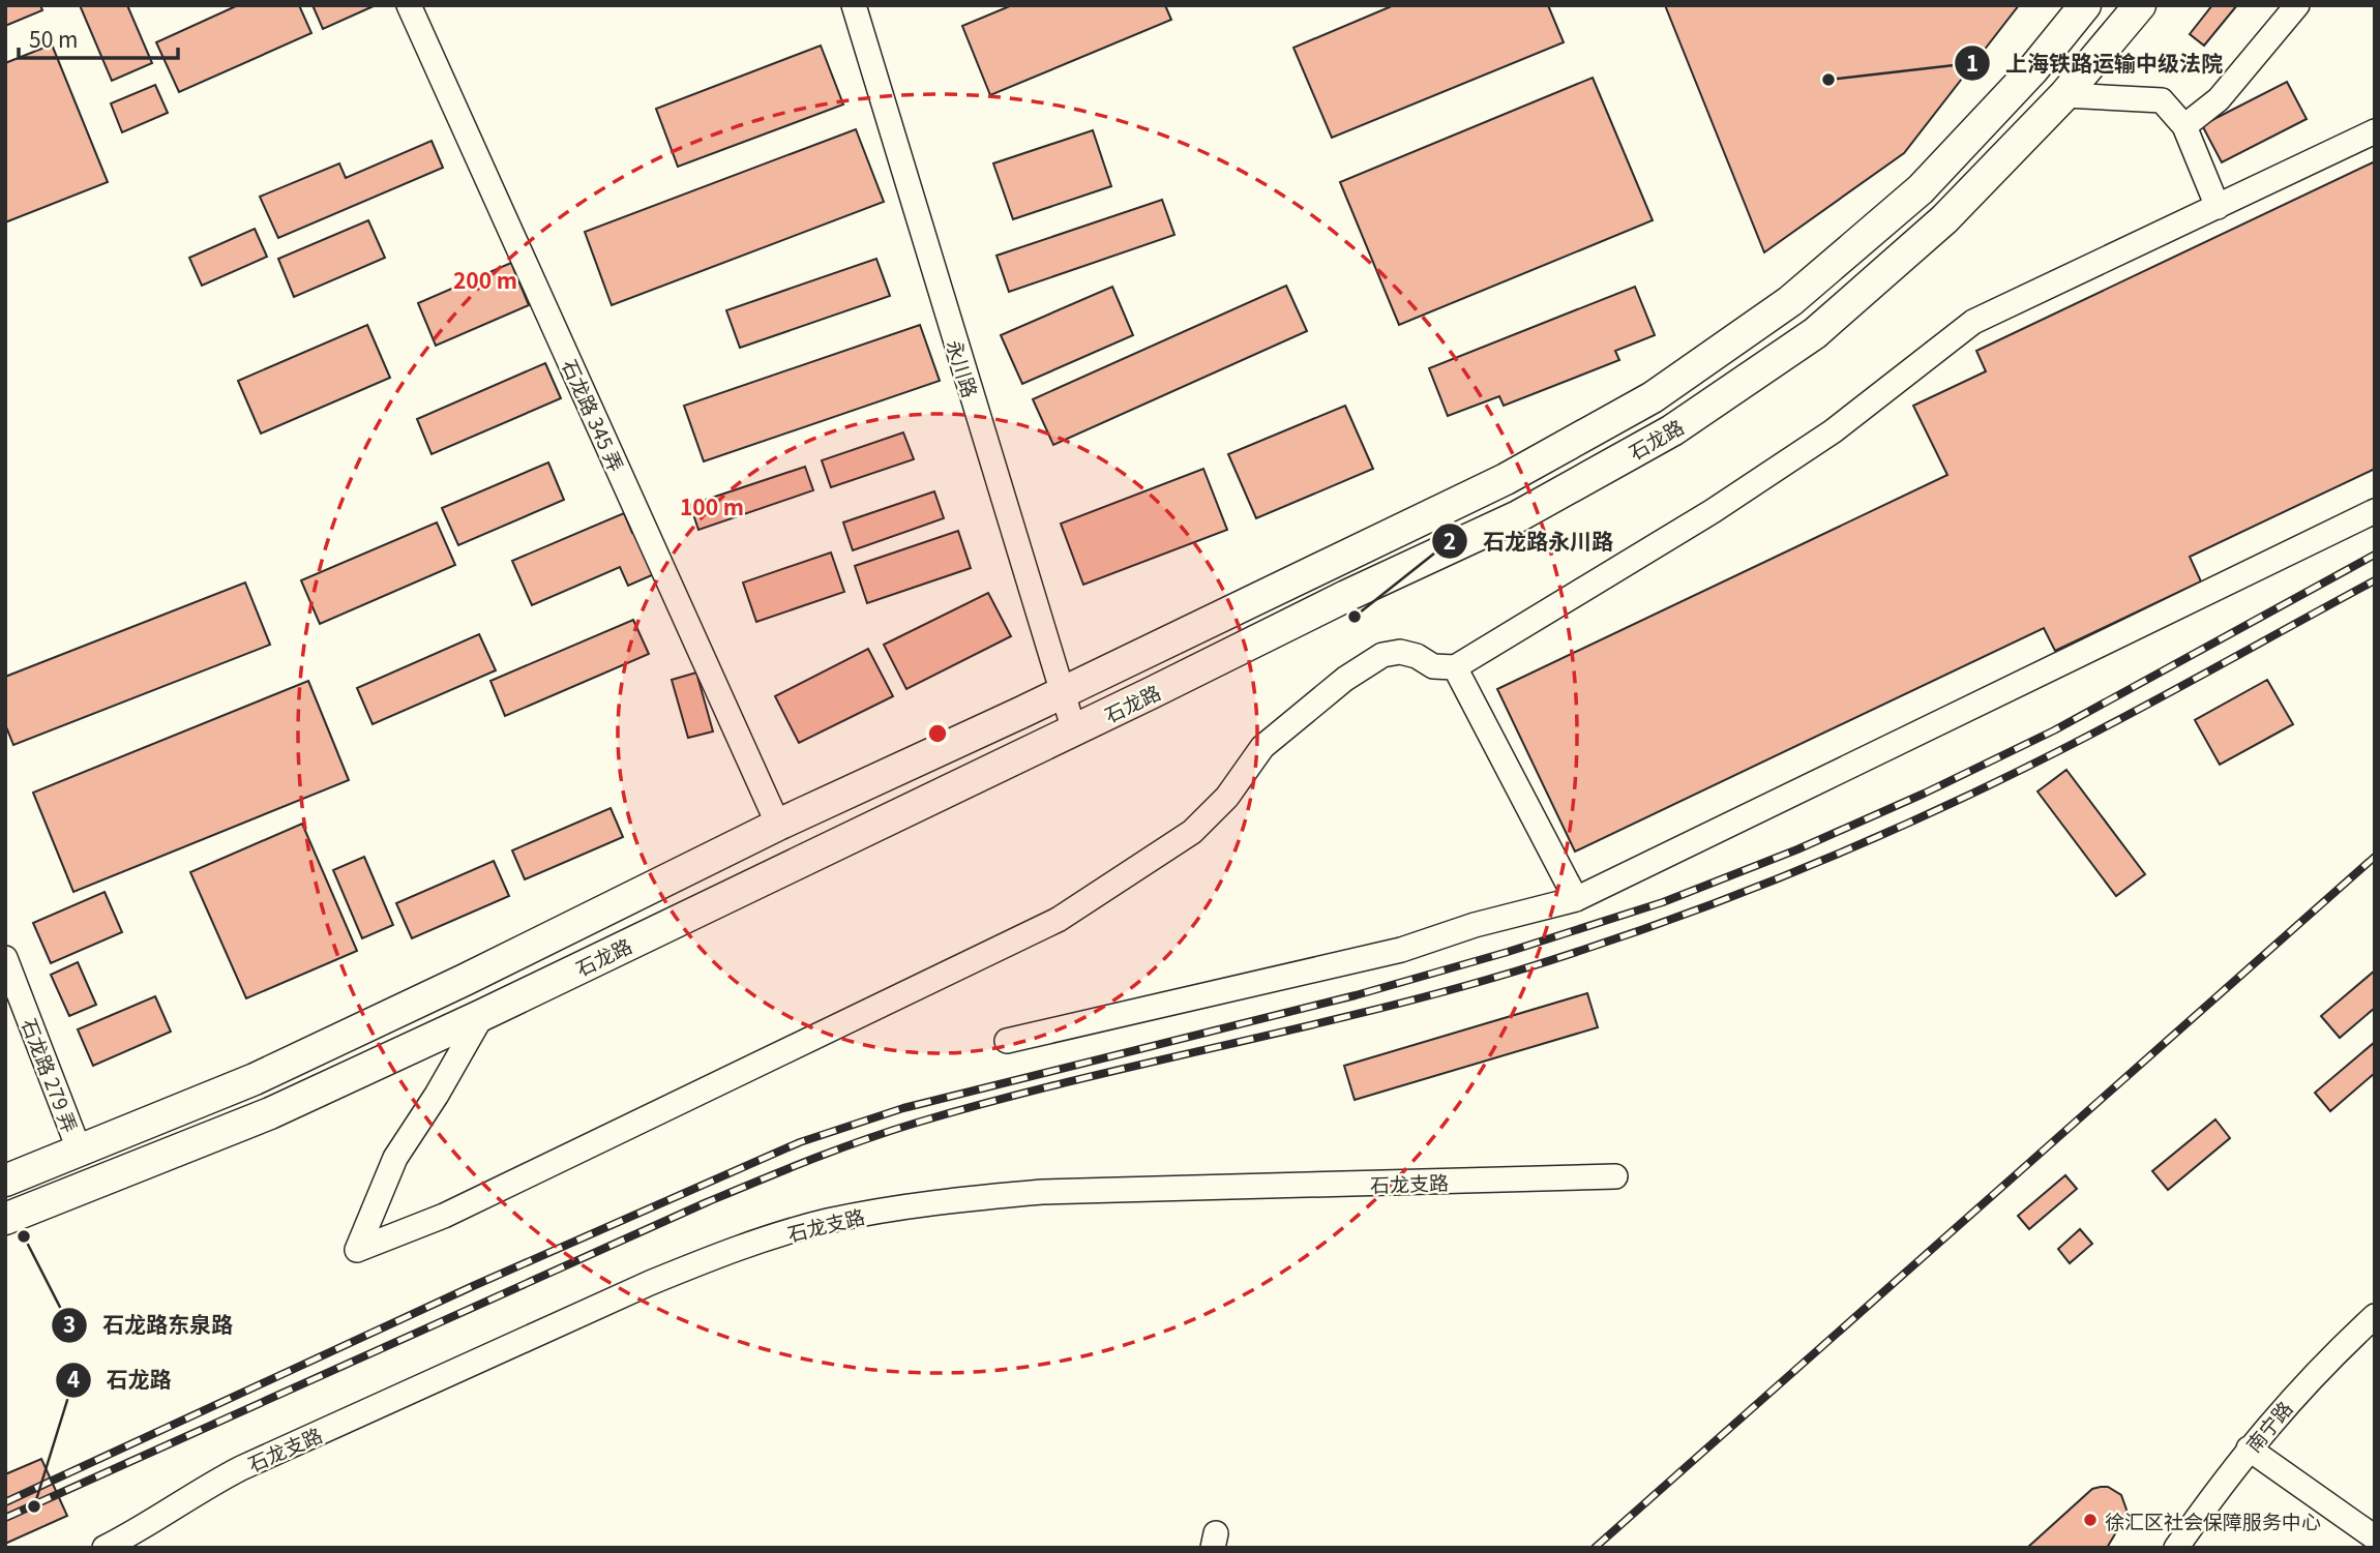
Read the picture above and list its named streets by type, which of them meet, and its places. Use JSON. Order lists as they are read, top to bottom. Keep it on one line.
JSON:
{"streets":{"main road":["石龙路"],"street":["永川路","石龙路 345 弄","石龙路 279 弄","石龙支路","南宁路"]},"crossings":[["永川路","石龙路"],["石龙路 345 弄","石龙路"],["石龙路","石龙路 279 弄"]],"places":["上海铁路运输中级法院","石龙路永川路","石龙路东泉路","石龙路","徐汇区社会保障服务中心"],"scale_bar":"50 m","rings":["200 m","100 m"]}
